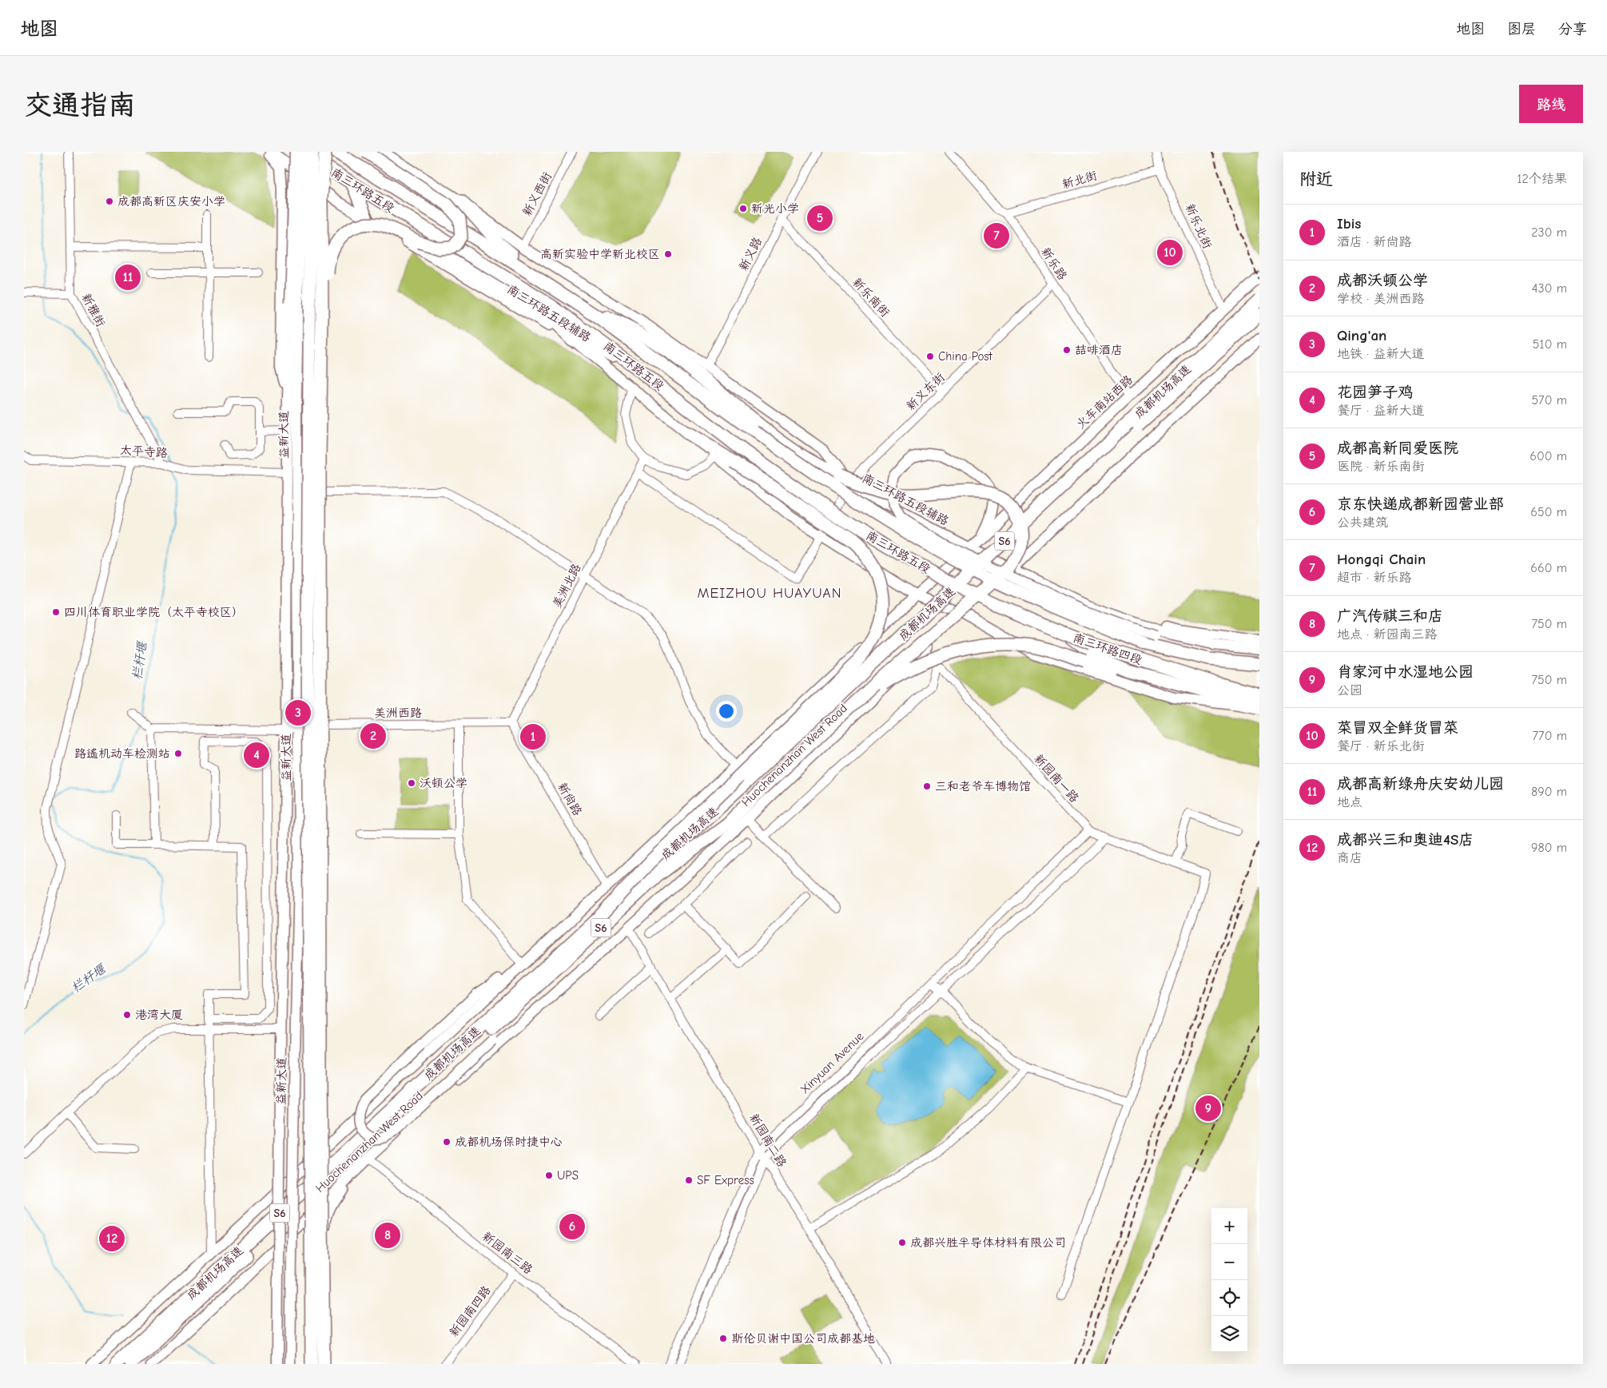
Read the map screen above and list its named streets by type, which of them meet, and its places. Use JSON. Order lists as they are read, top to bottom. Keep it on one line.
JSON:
{"streets":{"highway":["南三环路五段","成都机场高速","S6","南三环路四段"],"main road":["南三环路五段辅路","火车南站西路","益新大道","Huochenanzhan West Road"],"street":["新北街","新义西街","新乐北街","新义路","新乐路","新乐南街","新雅街","新义东街","太平寺路","美洲北路","美洲西路","新园南一路","新尚路","Xinyuan Avenue","新园南二路","新园南三路","新园南四路"]},"crossings":[["新北街","新乐北街"],["新北街","新乐路"],["南三环路五段","益新大道"],["南三环路五段","南三环路四段"],["新义西街","南三环路五段辅路"],["新乐北街","火车南站西路"],["新义路","新乐南街"],["新义路","南三环路五段辅路"],["新乐路","新义东街"],["新乐路","火车南站西路"],["新乐南街","新义东街"],["新雅街","太平寺路"],["南三环路五段辅路","新义东街"],["南三环路五段辅路","火车南站西路"],["南三环路五段辅路","Huochenanzhan West Road"],["新义东街","美洲北路"],["火车南站西路","新尚路"],["益新大道","太平寺路"],["益新大道","美洲西路"],["美洲北路","美洲西路"],["美洲北路","新尚路"],["美洲西路","新尚路"],["Huochenanzhan West Road","新园南一路"],["Huochenanzhan West Road","新园南二路"],["Huochenanzhan West Road","新园南三路"],["新园南一路","Xinyuan Avenue"],["Xinyuan Avenue","新园南二路"],["新园南三路","新园南四路"]],"districts":["MEIZHOU HUAYUAN"],"water":["栏杆堰"],"places":["成都高新区庆安小学","新光小学","高新实验中学新北校区","喆啡酒店","China Post","四川体育职业学院（太平寺校区）","路遥机动车检测站","沃顿公学","三和老爷车博物馆","港湾大厦","成都机场保时捷中心","UPS","SF Express","成都兴胜半导体材料有限公司","斯伦贝谢中国公司成都基地"],"page":{"header":"地图","nav":["地图","图层","分享"],"buttons":"路线","title":"交通指南","heading":["附近","12个结果"],"pins":["5","7","10","11","3","2","1","4","9","6","8","12"],"list":[{"mark":"1","name":"Ibis","note":"酒店 · 新尚路","value":"230 m"},{"mark":"2","name":"成都沃顿公学","note":"学校 · 美洲西路","value":"430 m"},{"mark":"3","name":"Qing'an","note":"地铁 · 益新大道","value":"510 m"},{"mark":"4","name":"花园笋子鸡","note":"餐厅 · 益新大道","value":"570 m"},{"mark":"5","name":"成都高新同爱医院","note":"医院 · 新乐南街","value":"600 m"},{"mark":"6","name":"京东快递成都新园营业部","note":"公共建筑","value":"650 m"},{"mark":"7","name":"Hongqi Chain","note":"超市 · 新乐路","value":"660 m"},{"mark":"8","name":"广汽传祺三和店","note":"地点 · 新园南三路","value":"750 m"},{"mark":"9","name":"肖家河中水湿地公园","note":"公园","value":"750 m"},{"mark":"10","name":"菜冒双全鲜货冒菜","note":"餐厅 · 新乐北街","value":"770 m"},{"mark":"11","name":"成都高新绿舟庆安幼儿园","note":"地点","value":"890 m"},{"mark":"12","name":"成都兴三和奥迪4S店","note":"商店","value":"980 m"}],"map_buttons":["+","−"]}}
